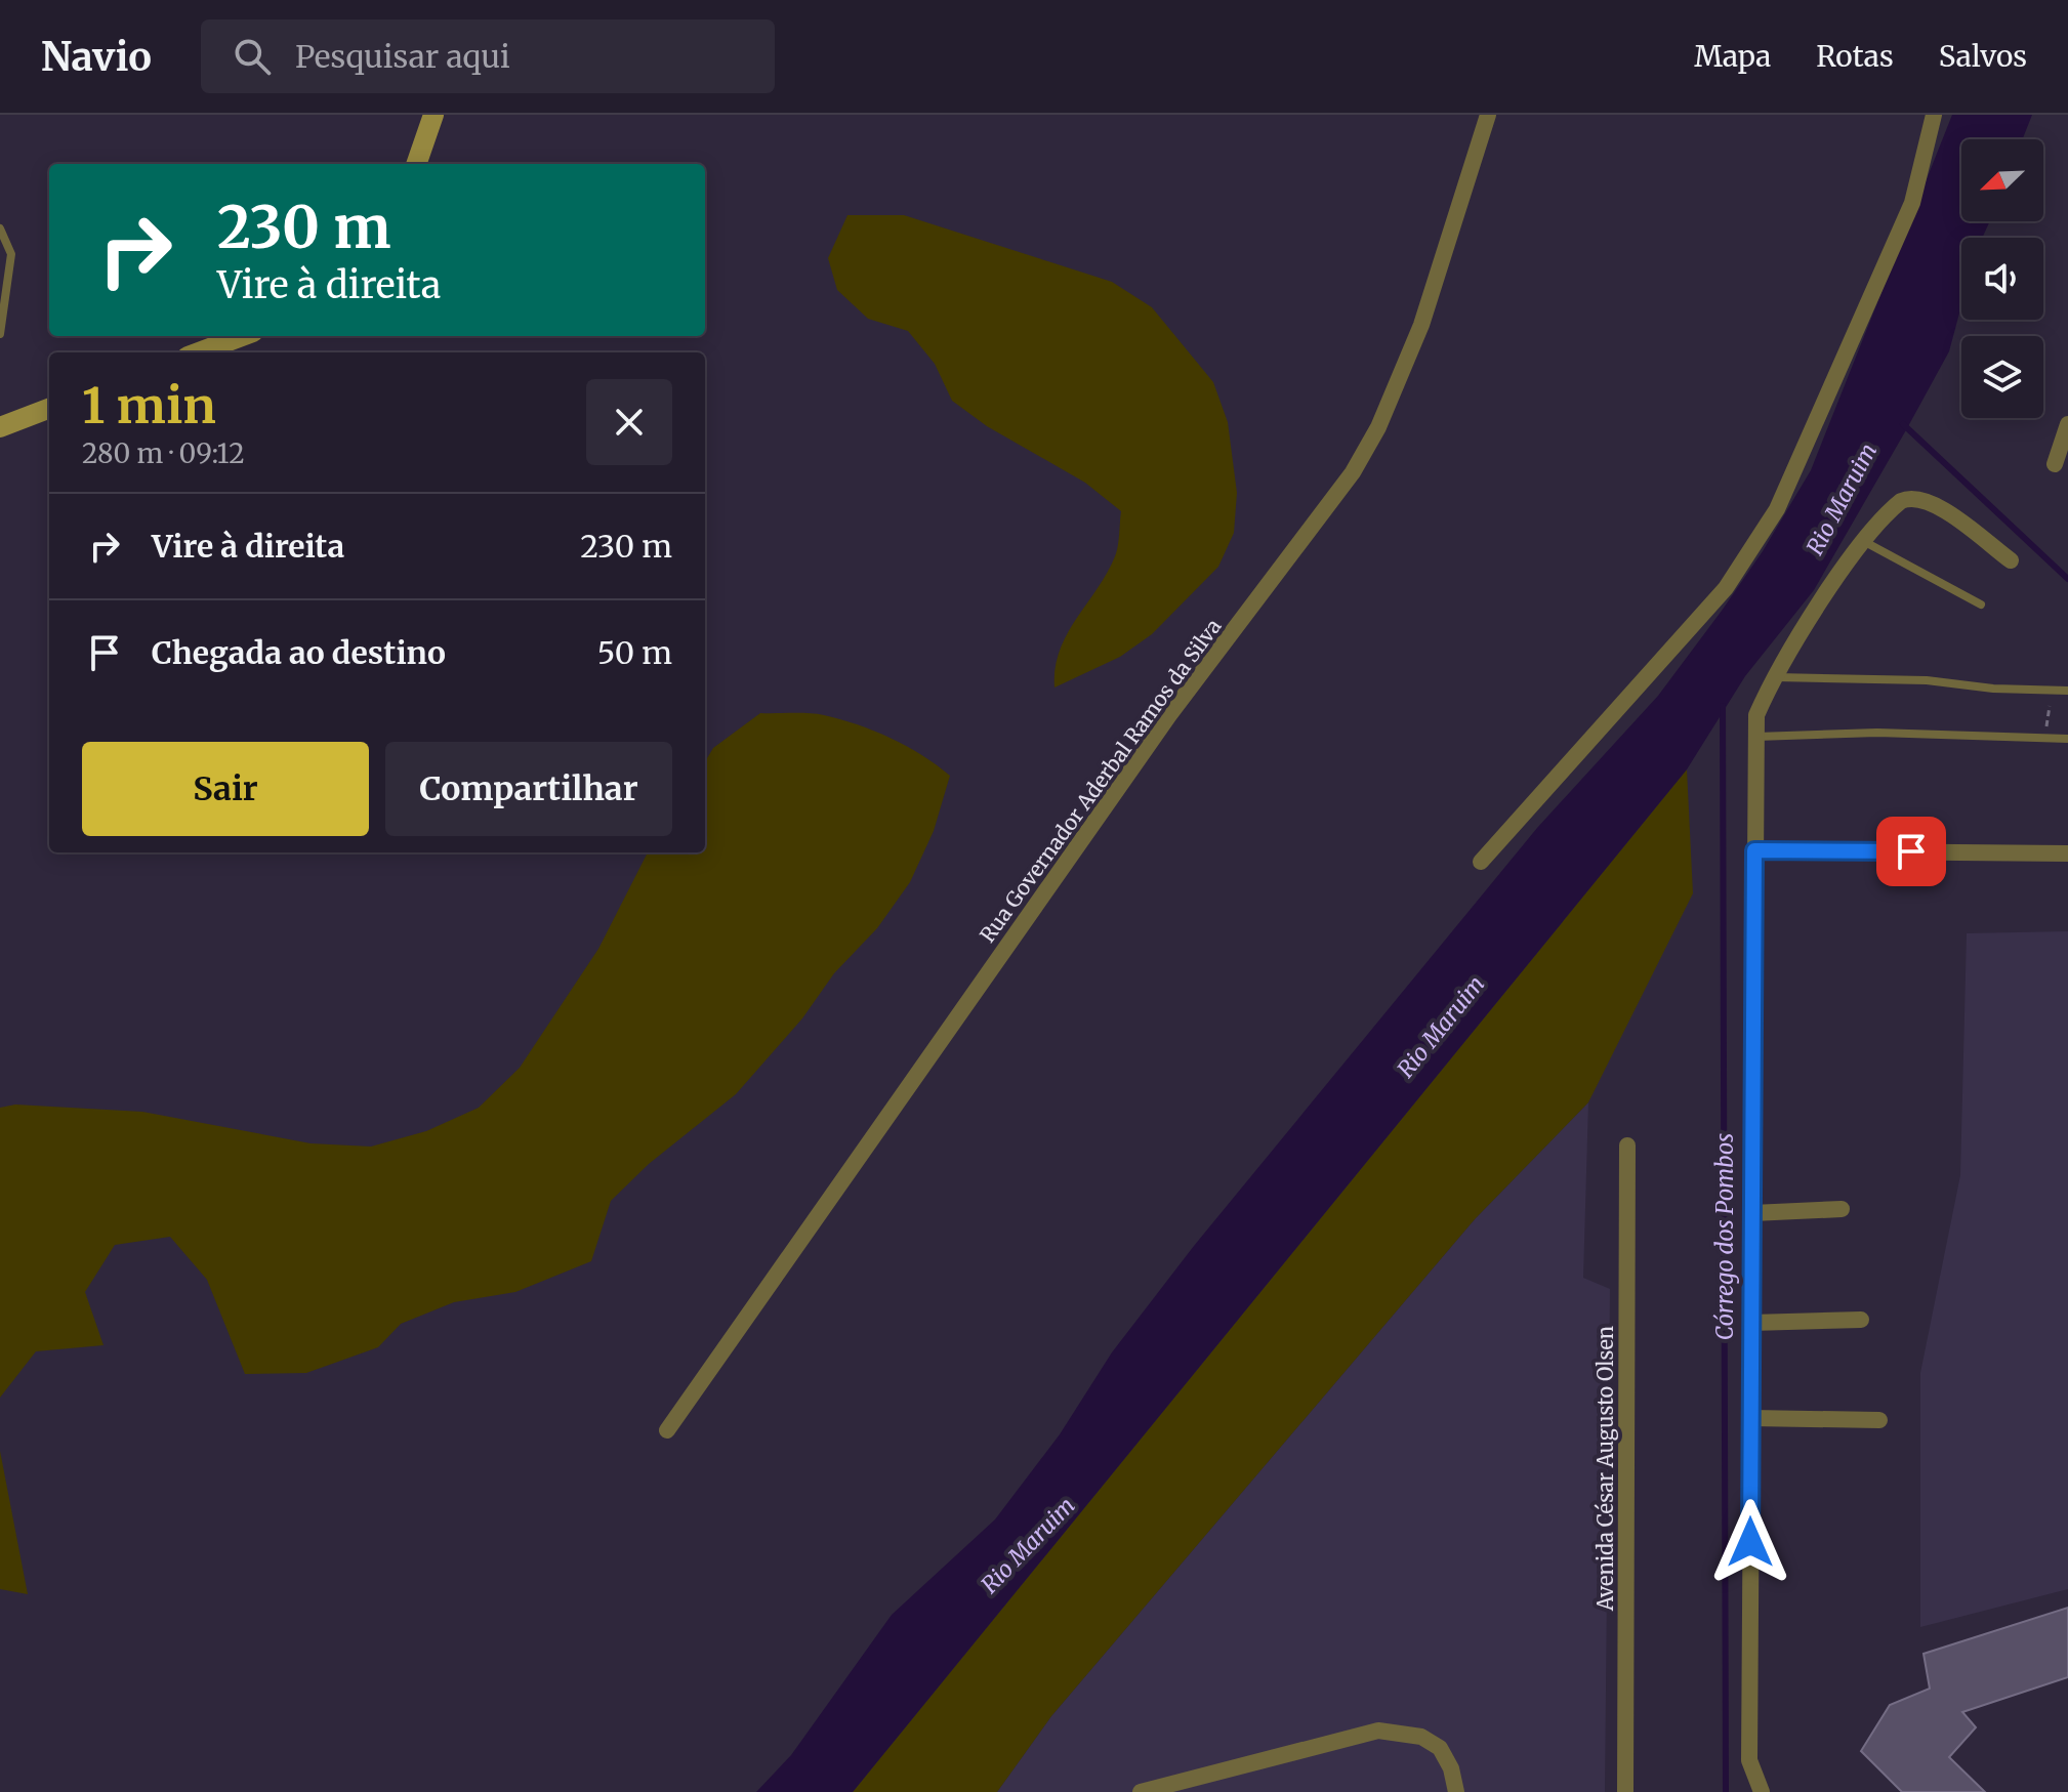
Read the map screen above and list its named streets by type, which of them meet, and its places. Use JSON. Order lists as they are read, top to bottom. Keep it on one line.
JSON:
{"streets":{"street":["Rua Governador Aderbal Ramos da Silva","Avenida César Augusto Olsen"]},"water":["Rio Maruim","Córrego dos Pombos"],"north":"bottom left","page":{"header":"Navio","search":"Pesquisar aqui","nav":["Mapa","Rotas","Salvos"],"turn":["230 m","Vire à direita"],"heading":["1 min","280 m · 09:12"],"list":[{"name":"Vire à direita","value":"230 m"},{"name":"Chegada ao destino","value":"50 m"}],"buttons":["Sair","Compartilhar"]}}
